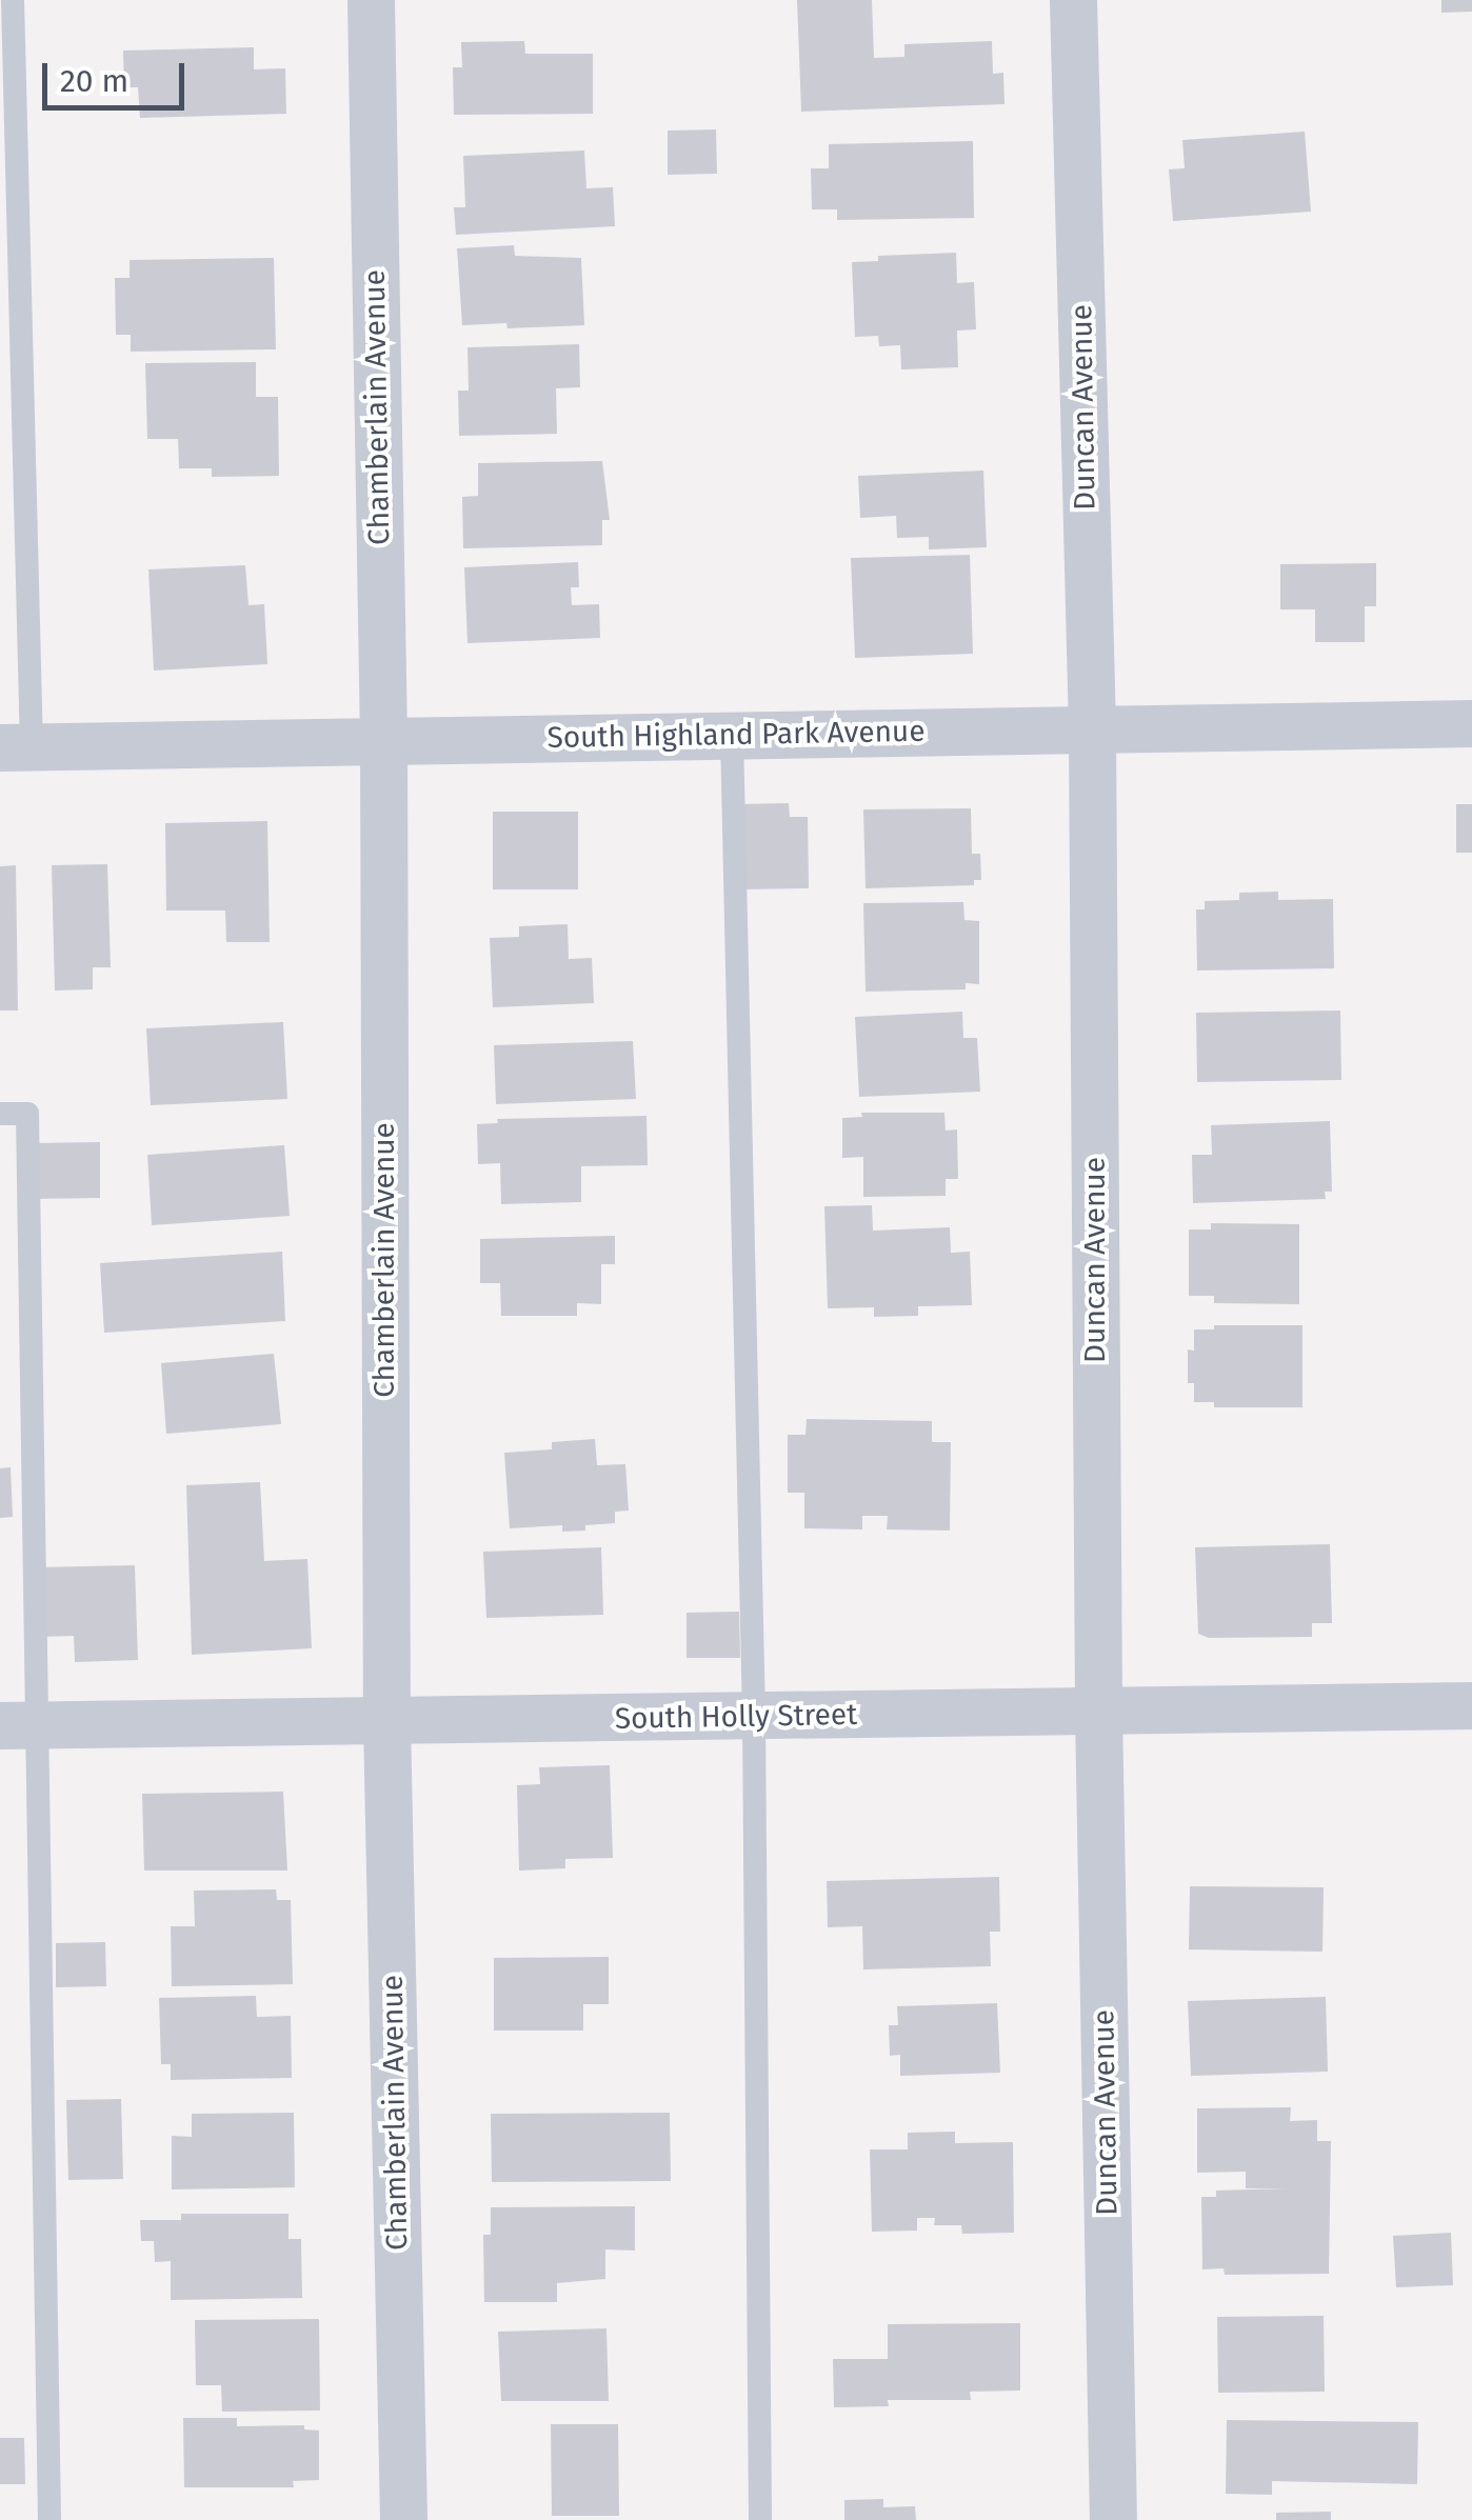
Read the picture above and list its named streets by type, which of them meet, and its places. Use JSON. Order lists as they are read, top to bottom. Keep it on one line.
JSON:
{"streets":{"street":["Chamberlain Avenue","Duncan Avenue","South Highland Park Avenue","South Holly Street"]},"crossings":[["Chamberlain Avenue","South Highland Park Avenue"],["Chamberlain Avenue","South Holly Street"],["Duncan Avenue","South Highland Park Avenue"],["Duncan Avenue","South Holly Street"]],"scale_bar":"20 m"}
